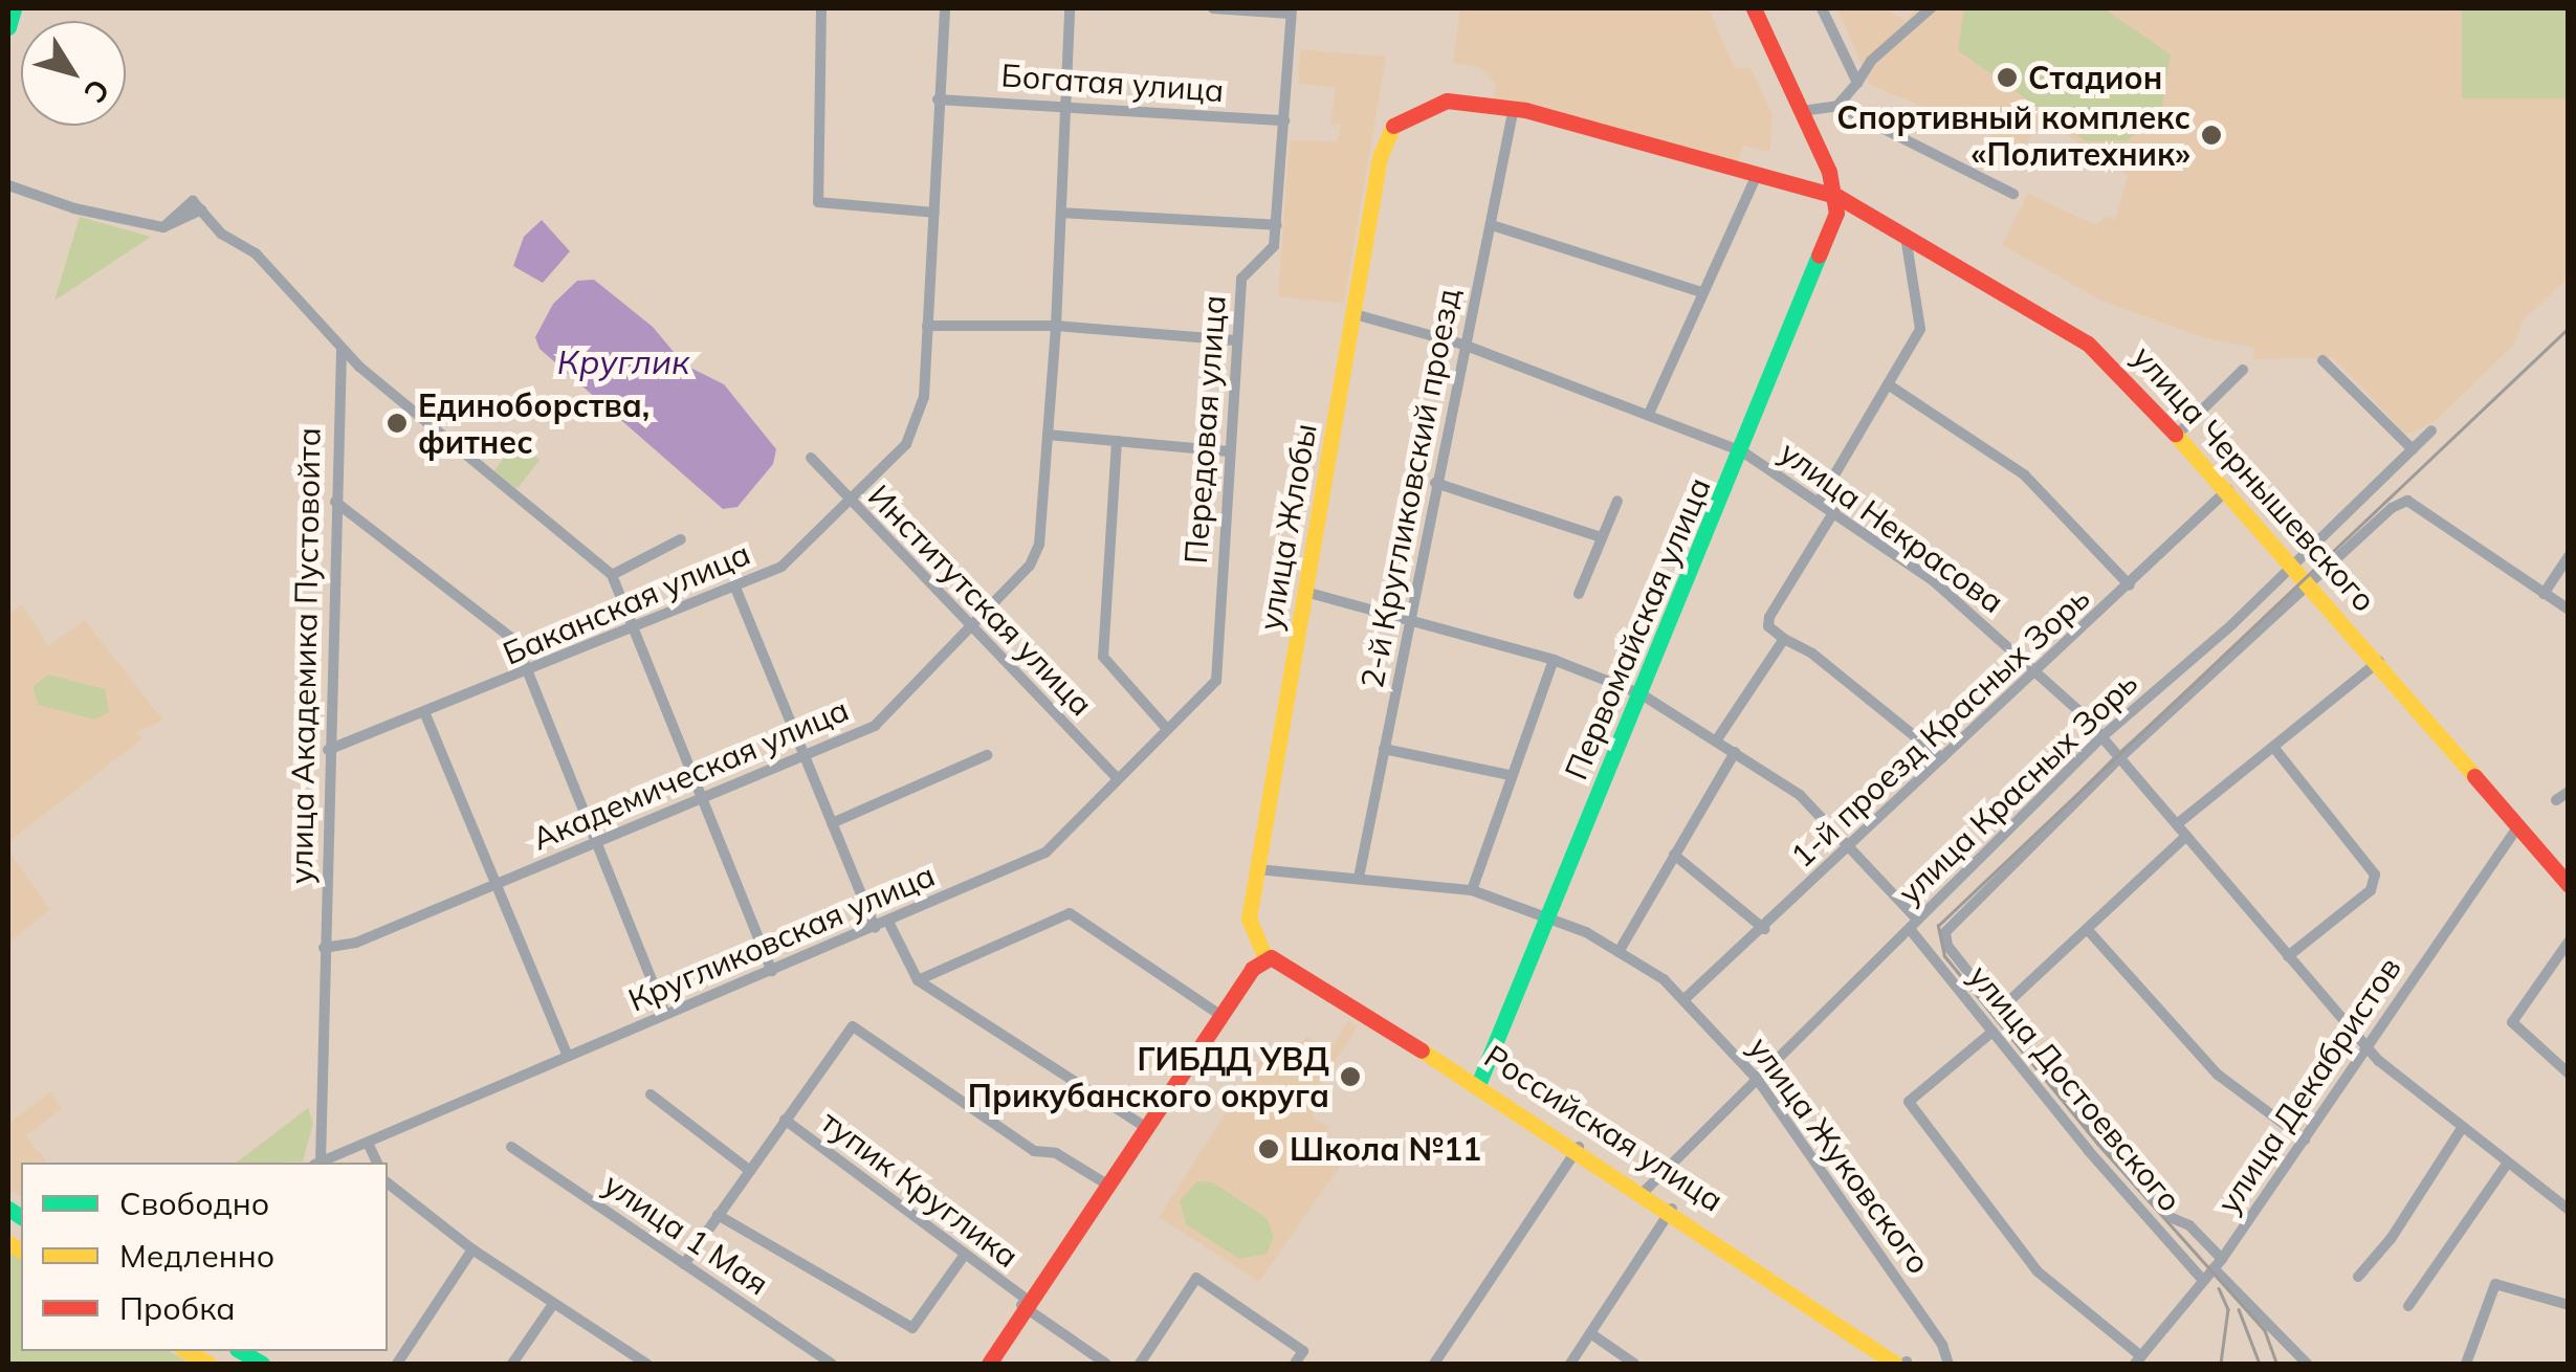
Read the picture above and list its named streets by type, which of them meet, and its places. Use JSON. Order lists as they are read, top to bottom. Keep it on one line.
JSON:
{"streets":{"street":["Богатая улица","Передовая улица","улица Чернышевского","2-й Кругликовский проезд","улица Жлобы","улица Некрасова","Институтская улица","Баканская улица","Первомайская улица","улица Академика Пустовойта","1-й проезд Красных Зорь","Академическая улица","улица Красных Зорь","Кругликовская улица","улица Декабристов","улица Достоевского","Российская улица","улица Жуковского","тупик Круглика","улица 1 Мая"]},"crossings":[["Богатая улица","Передовая улица"],["Богатая улица","Баканская улица"],["Богатая улица","Академическая улица"],["Передовая улица","Кругликовская улица"],["улица Чернышевского","2-й Кругликовский проезд"],["улица Чернышевского","улица Жлобы"],["улица Чернышевского","Первомайская улица"],["улица Чернышевского","1-й проезд Красных Зорь"],["улица Чернышевского","улица Красных Зорь"],["улица Чернышевского","улица Декабристов"],["2-й Кругликовский проезд","улица Некрасова"],["2-й Кругликовский проезд","улица Достоевского"],["2-й Кругликовский проезд","улица Жуковского"],["улица Жлобы","улица Некрасова"],["улица Жлобы","улица Достоевского"],["улица Жлобы","Российская улица"],["улица Жлобы","улица Жуковского"],["улица Некрасова","Первомайская улица"],["улица Некрасова","1-й проезд Красных Зорь"],["улица Некрасова","улица Красных Зорь"],["улица Некрасова","улица Декабристов"],["Институтская улица","Баканская улица"],["Институтская улица","Академическая улица"],["Институтская улица","Кругликовская улица"],["Баканская улица","улица Академика Пустовойта"],["Первомайская улица","улица Достоевского"],["Первомайская улица","Российская улица"],["Первомайская улица","улица Жуковского"],["улица Академика Пустовойта","Академическая улица"],["1-й проезд Красных Зорь","улица Достоевского"],["1-й проезд Красных Зорь","улица Жуковского"],["улица Красных Зорь","улица Достоевского"],["улица Красных Зорь","Российская улица"],["улица Красных Зорь","улица Жуковского"],["улица Декабристов","улица Достоевского"]],"water":["Круглик"],"places":["Стадион","Спортивный комплекс «Политехник»","Единоборства, фитнес","ГИБДД УВД Прикубанского округа","Школа №11"],"legend":["Свободно","Медленно","Пробка"],"north":"bottom right"}
